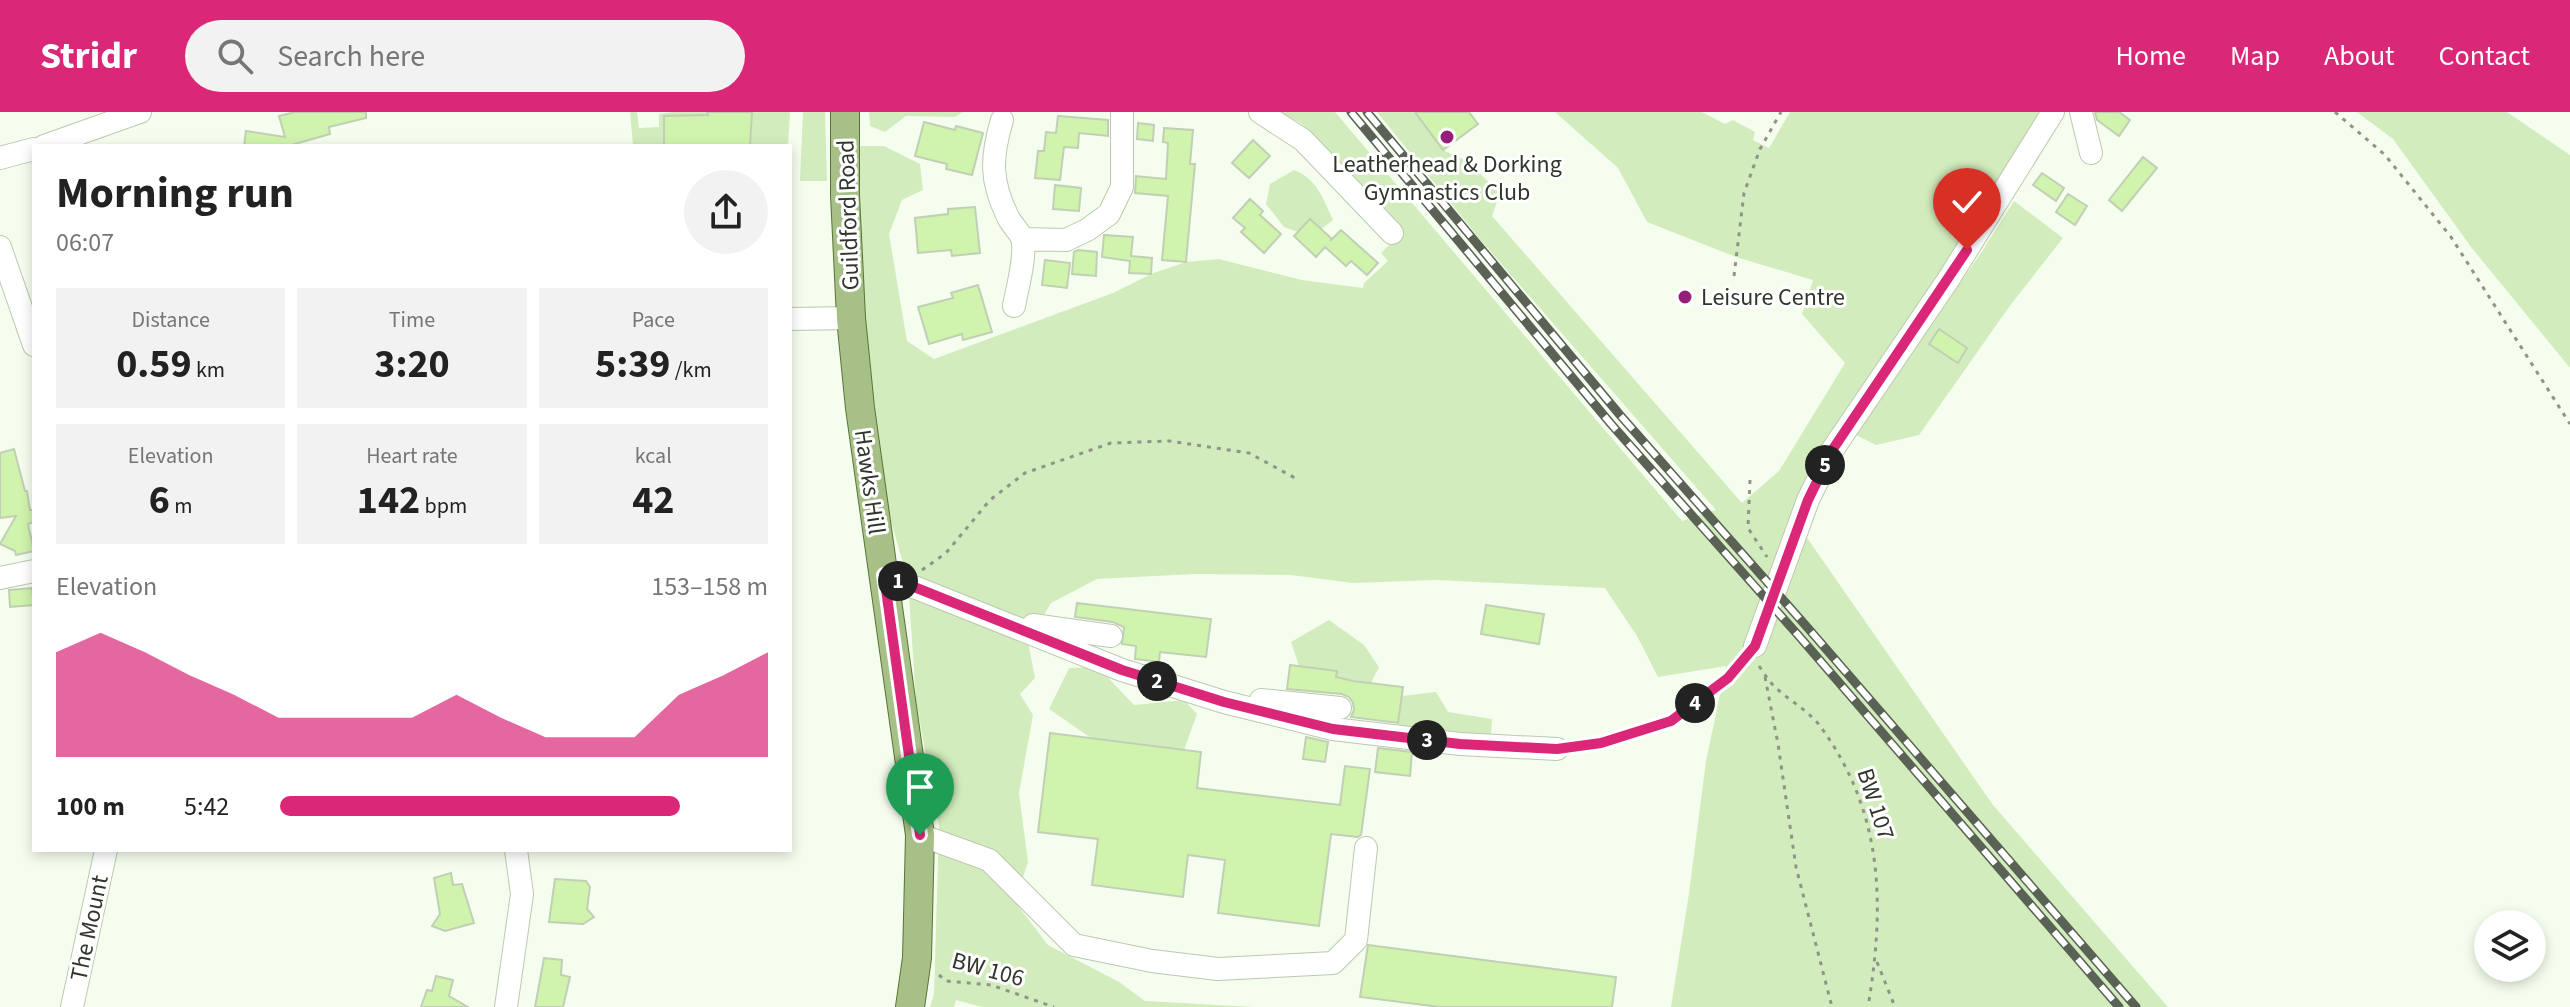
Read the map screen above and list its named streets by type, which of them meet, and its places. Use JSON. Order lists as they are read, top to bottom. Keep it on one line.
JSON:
{"streets":{"main road":["Guildford Road","Hawks Hill"],"street":["The Mount"],"path":["BW 107","BW 106"]},"crossings":[["Guildford Road","Hawks Hill"]],"places":["Leatherhead & Dorking Gymnastics Club","Leisure Centre"],"page":{"header":"Stridr","search":"Search here","nav":["Home","Map","About","Contact"],"heading":["Morning run","06:07"],"stats":[["Distance","0.59 km"],["Time","3:20"],["Pace","5:39 /km"],["Elevation","6 m"],["Heart rate","142 bpm"],["kcal","42"]],"pins":["5","1","2","4","3"],"chart":["Elevation","153–158 m"],"list":[{"name":"100 m","note":"5:42"}]}}
